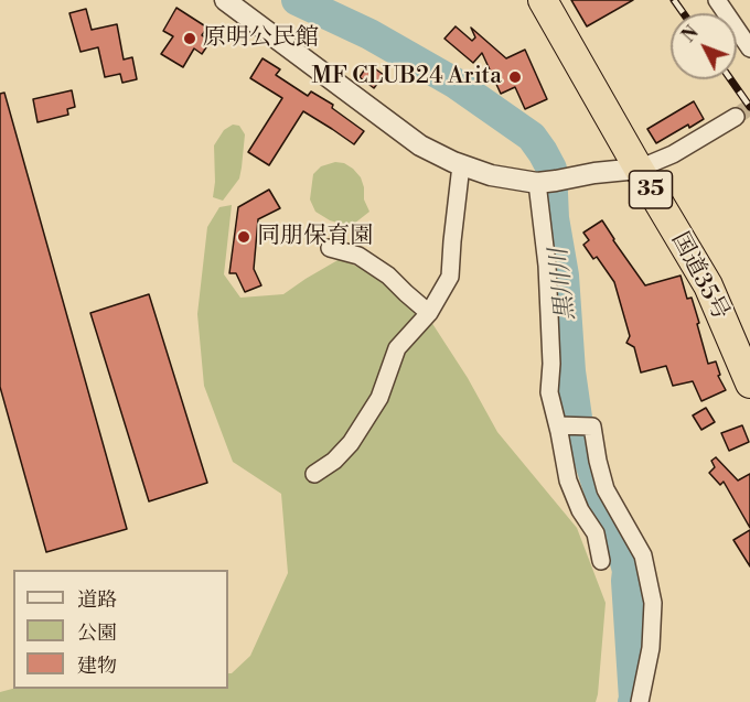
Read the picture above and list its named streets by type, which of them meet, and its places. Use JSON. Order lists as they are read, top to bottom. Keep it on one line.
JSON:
{"streets":{"highway":["35","国道35号"]},"water":["黒川川"],"places":["原明公民館","MF CLUB24 Arita","同朋保育園"],"legend":["道路","公園","建物"],"north":"top left"}
